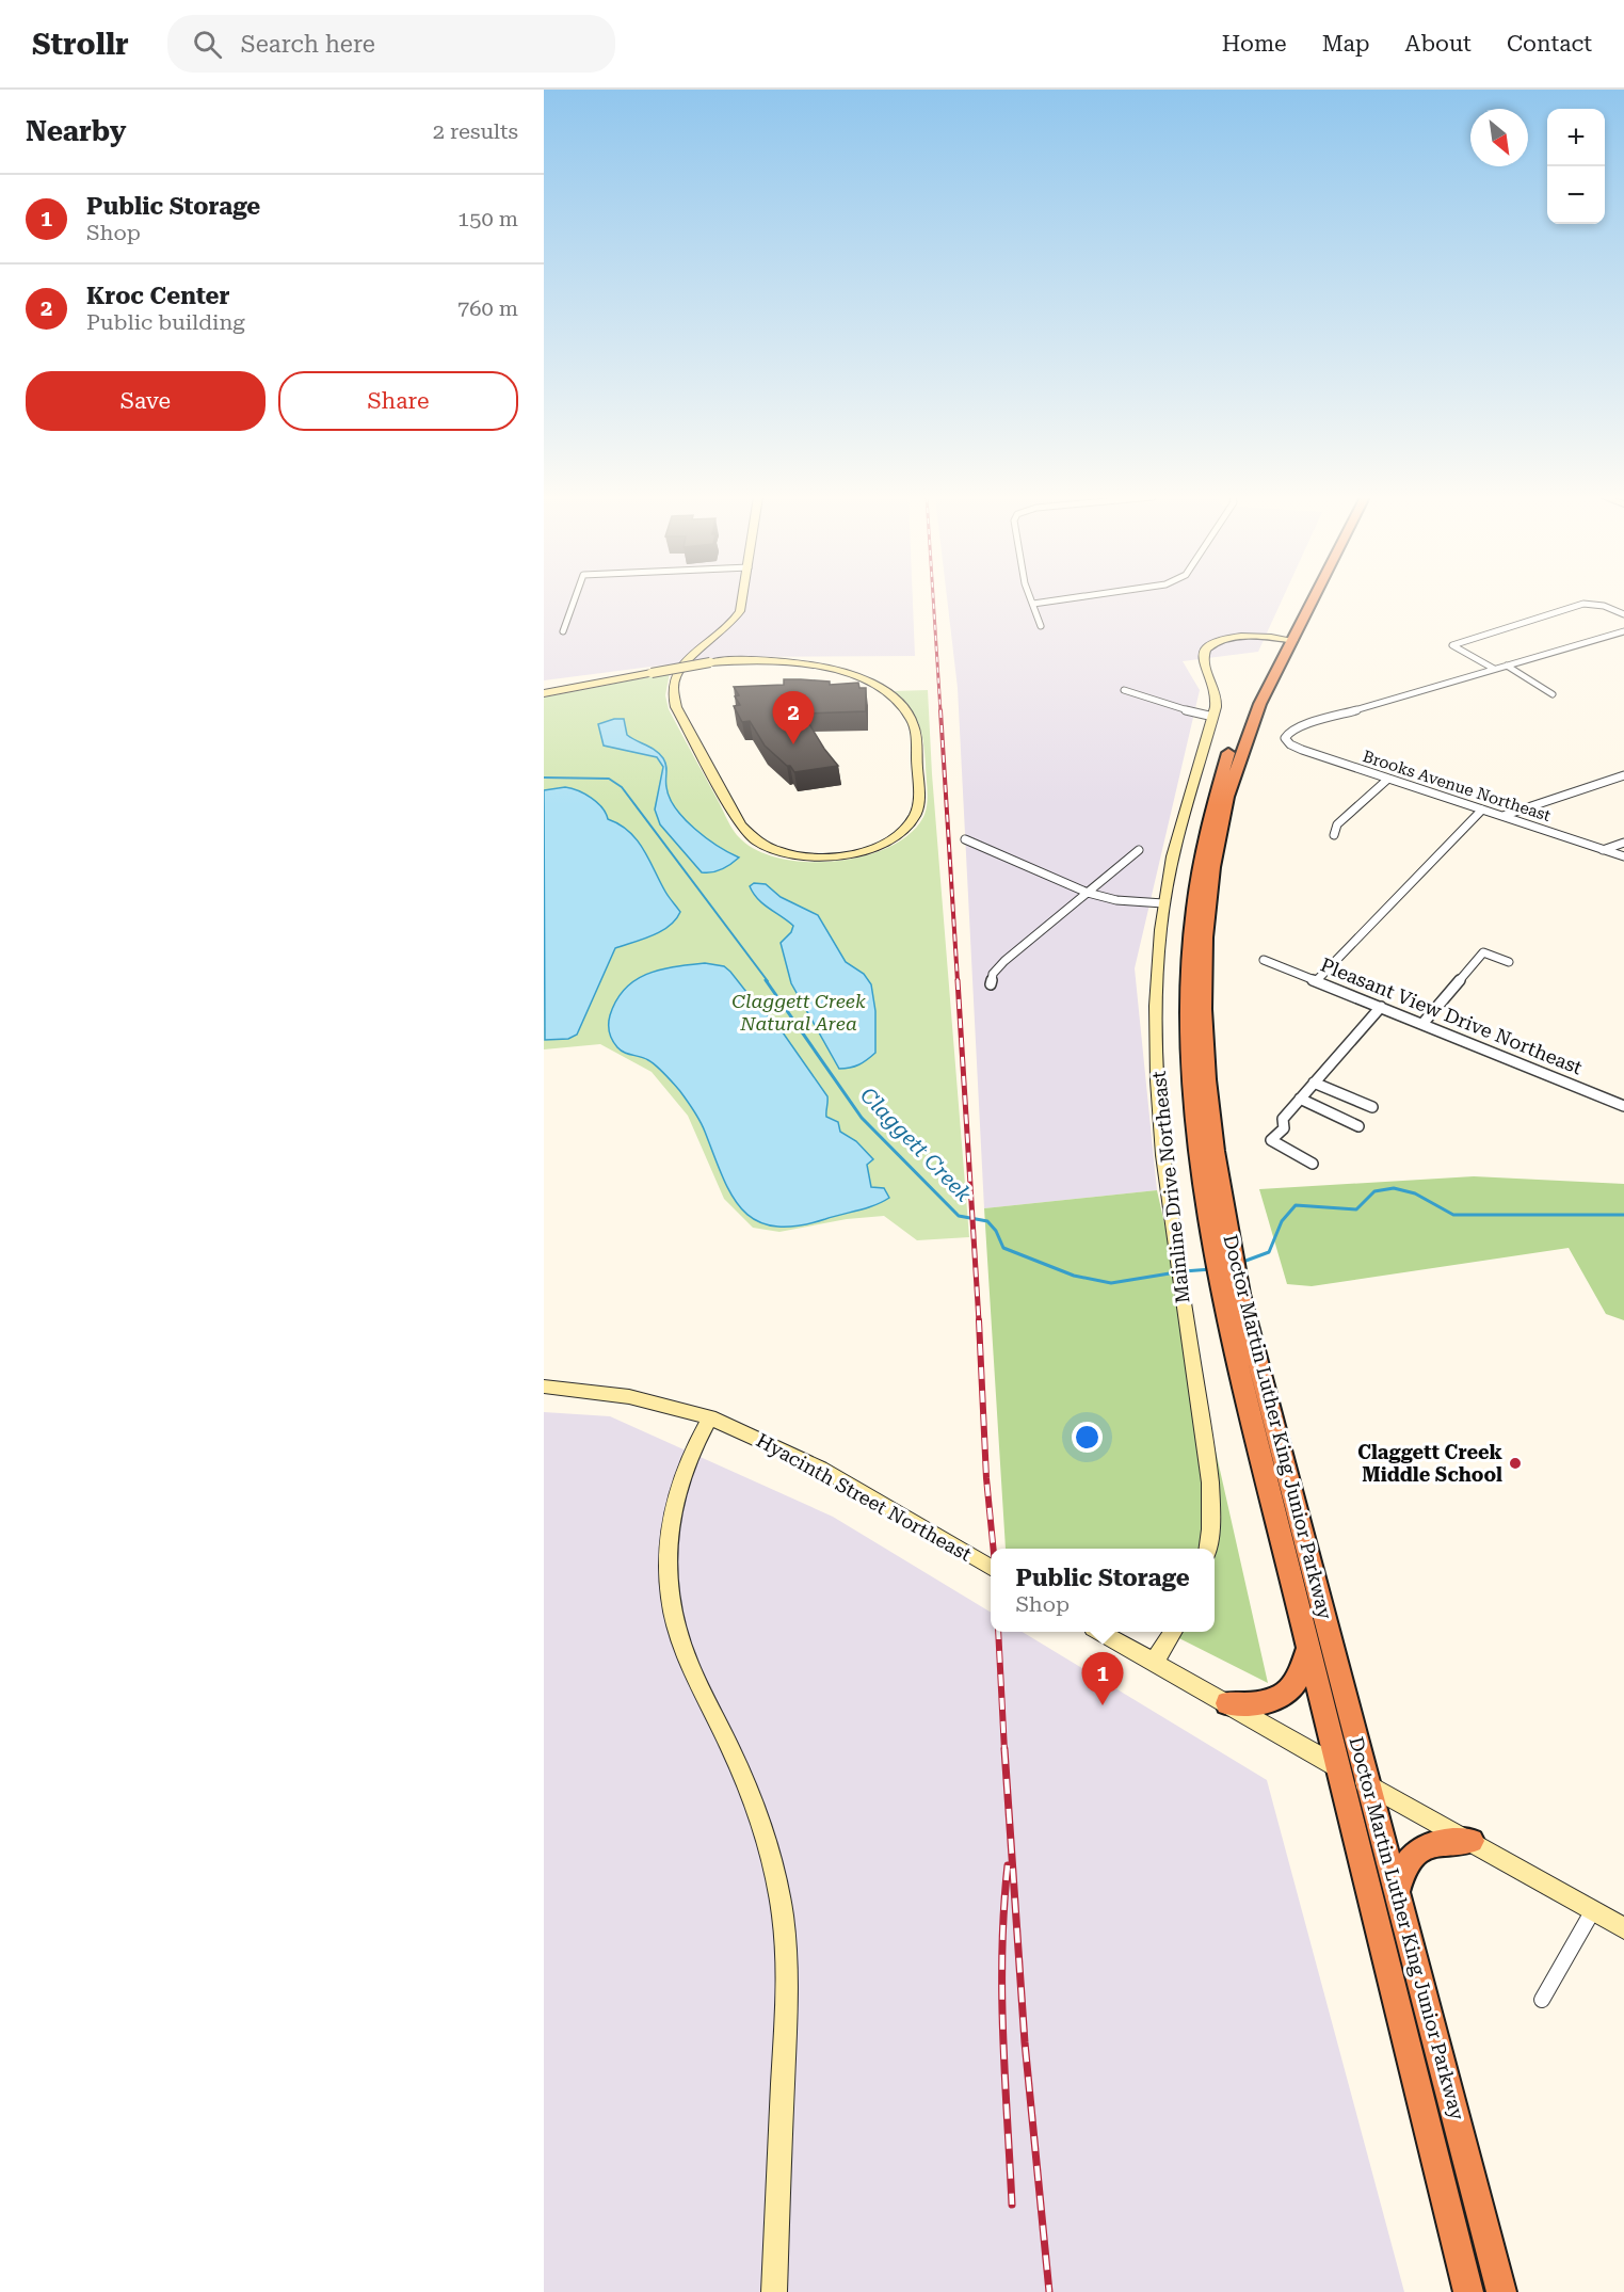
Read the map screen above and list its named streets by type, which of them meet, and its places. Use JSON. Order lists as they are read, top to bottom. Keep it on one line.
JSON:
{"streets":{"highway":["Doctor Martin Luther King Junior Parkway"],"street":["Brooks Avenue Northeast","Pleasant View Drive Northeast","Mainline Drive Northeast","Hyacinth Street Northeast"]},"crossings":[["Mainline Drive Northeast","Doctor Martin Luther King Junior Parkway"]],"water":["Claggett Creek"],"parks":["Claggett Creek Natural Area"],"places":["Claggett Creek Middle School"],"north":"bottom right","page":{"header":"Strollr","search":"Search here","nav":["Home","Map","About","Contact"],"heading":["Nearby","2 results"],"map_buttons":["+","−"],"list":[{"mark":"1","name":"Public Storage","note":"Shop","value":"150 m"},{"mark":"2","name":"Kroc Center","note":"Public building","value":"760 m"}],"buttons":["Save","Share"],"pins":["2","1"],"popup":["Public Storage","Shop"]}}
